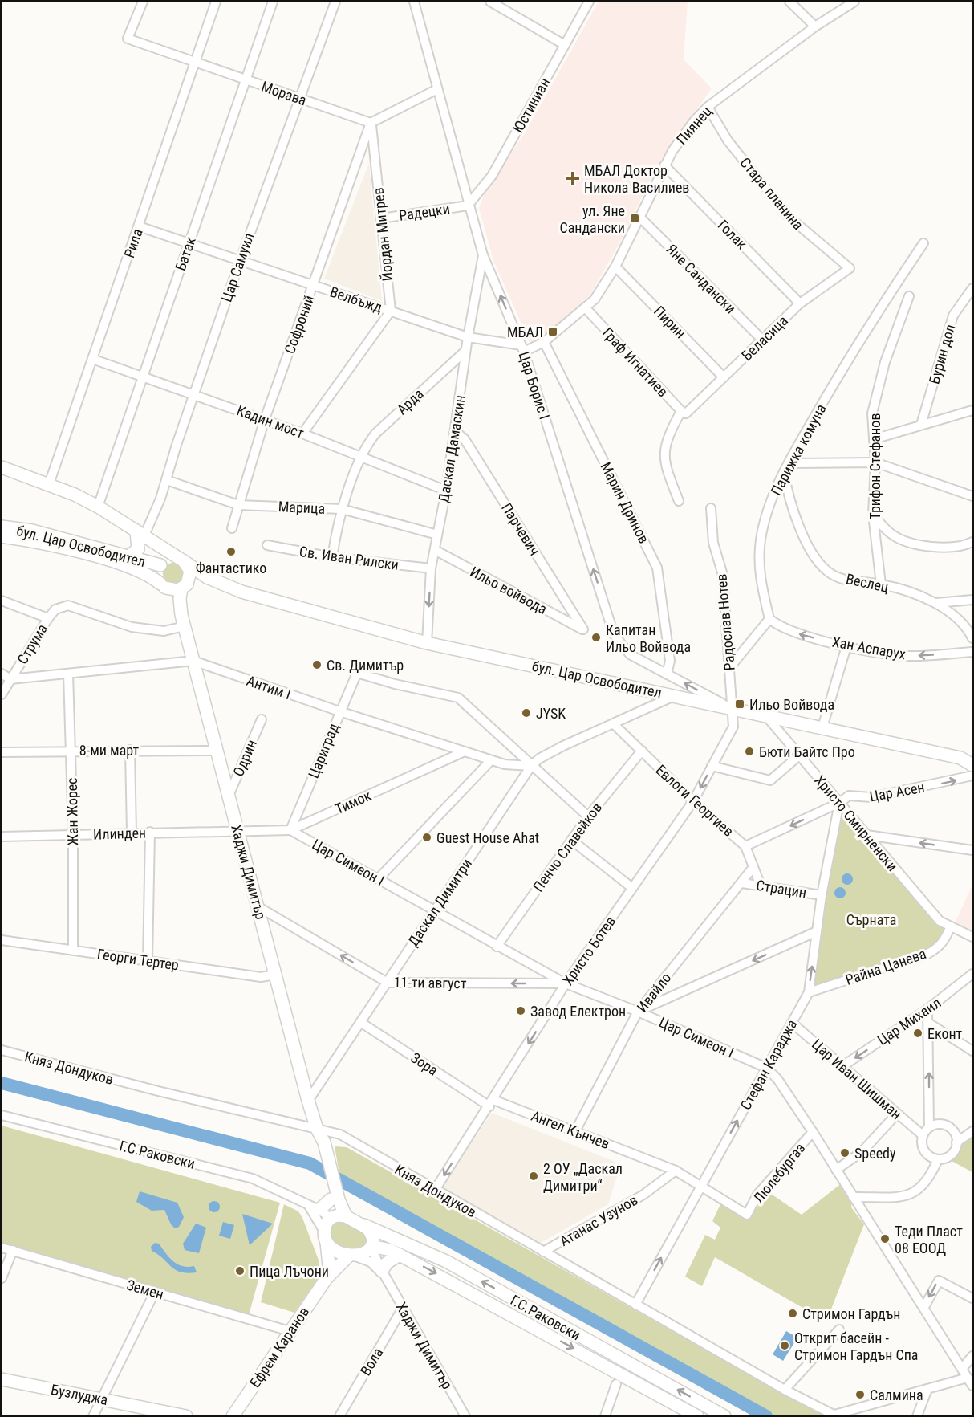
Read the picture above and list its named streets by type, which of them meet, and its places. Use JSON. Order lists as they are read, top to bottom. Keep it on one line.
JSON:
{"streets":{"street":["Морава","Юстиниан","Пиянец","Стара планина","Радецки","Йордан Митрев","Голак","Рила","Батак","Цар Самуил","Яне Сандански","Велбъжд","Пирин","Софроний","Беласица","Бурин дол","Граф Игнатиев","Цар Борис I","Арда","Кадин мост","Даскал Дамаскин","Парижка комуна","Трифон Стефанов","Марин Дринов","Марица","Парчевич","бул. Цар Освободител","Св. Иван Рилски","Веслец","Ильо войвода","Радослав Нотев","Струма","Хан Аспарух","Антим I","8-ми март","Цариград","Одрин","Цар Асен","Евлоги Георгиев","Тимок","Жан Жорес","Христо Смирненски","Илинден","Пенчо Славейков","Цар Симеон I","Хаджи Димитър","Страцин","Даскал Димитри","Христо Ботев","Георги Тертер","Райна Цанева","11-ти август","Ивайло","Цар Михаил","Зора","Стефан Караджа","Княз Дондуков","Цар Иван Шишман","Ангел Кънчев","Г.С.Раковски","Люлебургаз","Атанас Узунов","Земен","Ефрем Каранов","Вола","Бузлуджа"]},"crossings":[["Морава","Йордан Митрев"],["Морава","Рила"],["Морава","Батак"],["Морава","Цар Самуил"],["Морава","Софроний"],["Юстиниан","Радецки"],["Юстиниан","Цар Борис I"],["Пиянец","Стара планина"],["Пиянец","Голак"],["Пиянец","Яне Сандански"],["Пиянец","Велбъжд"],["Пиянец","Пирин"],["Пиянец","Граф Игнатиев"],["Пиянец","Цар Борис I"],["Пиянец","Марин Дринов"],["Стара планина","Беласица"],["Радецки","Йордан Митрев"],["Радецки","Цар Борис I"],["Йордан Митрев","Велбъжд"],["Йордан Митрев","Софроний"],["Голак","Беласица"],["Рила","Велбъжд"],["Рила","Кадин мост"],["Батак","Велбъжд"],["Батак","Кадин мост"],["Цар Самуил","Велбъжд"],["Цар Самуил","Кадин мост"],["Цар Самуил","Марица"],["Яне Сандански","Беласица"],["Велбъжд","Софроний"],["Велбъжд","Цар Борис I"],["Велбъжд","Даскал Дамаскин"],["Пирин","Беласица"],["Софроний","Кадин мост"],["Софроний","Марица"],["Беласица","Граф Игнатиев"],["Цар Борис I","Даскал Дамаскин"],["Цар Борис I","Марин Дринов"],["Цар Борис I","бул. Цар Освободител"],["Цар Борис I","Радослав Нотев"],["Цар Борис I","Христо Ботев"],["Арда","Кадин мост"],["Арда","Даскал Дамаскин"],["Арда","Марица"],["Арда","Св. Иван Рилски"],["Кадин мост","Даскал Дамаскин"],["Даскал Дамаскин","Марица"],["Даскал Дамаскин","Парчевич"],["Даскал Дамаскин","бул. Цар Освободител"],["Даскал Дамаскин","Св. Иван Рилски"],["Даскал Дамаскин","Ильо войвода"],["Парижка комуна","Веслец"],["Парижка комуна","Хан Аспарух"],["Трифон Стефанов","Веслец"],["Парчевич","Ильо войвода"],["бул. Цар Освободител","Радослав Нотев"],["бул. Цар Освободител","Христо Смирненски"],["бул. Цар Освободител","Даскал Димитри"],["бул. Цар Освободител","Христо Ботев"],["Радослав Нотев","Христо Ботев"],["Струма","Антим I"],["Антим I","Цариград"],["Антим I","Тимок"],["Антим I","Жан Жорес"],["Антим I","Хаджи Димитър"],["Антим I","Даскал Димитри"],["8-ми март","Жан Жорес"],["8-ми март","Хаджи Димитър"],["Цариград","Тимок"],["Цариград","Цар Симеон I"],["Цариград","Даскал Димитри"],["Одрин","Хаджи Димитър"],["Цар Асен","Евлоги Георгиев"],["Цар Асен","Христо Смирненски"],["Цар Асен","Стефан Караджа"],["Евлоги Георгиев","Пенчо Славейков"],["Евлоги Георгиев","Страцин"],["Евлоги Георгиев","Даскал Димитри"],["Евлоги Георгиев","Христо Ботев"],["Евлоги Георгиев","Ивайло"],["Тимок","Илинден"],["Тимок","Цар Симеон I"],["Тимок","Хаджи Димитър"],["Жан Жорес","Илинден"],["Жан Жорес","Георги Тертер"],["Христо Смирненски","Райна Цанева"],["Христо Смирненски","Стефан Караджа"],["Илинден","Хаджи Димитър"],["Пенчо Славейков","Цар Симеон I"],["Цар Симеон I","Даскал Димитри"],["Цар Симеон I","Христо Ботев"],["Цар Симеон I","11-ти август"],["Цар Симеон I","Ивайло"],["Цар Симеон I","Стефан Караджа"],["Цар Симеон I","Люлебургаз"],["Хаджи Димитър","Даскал Димитри"],["Хаджи Димитър","Георги Тертер"],["Хаджи Димитър","11-ти август"],["Хаджи Димитър","Княз Дондуков"],["Хаджи Димитър","Г.С.Раковски"],["Хаджи Димитър","Ефрем Каранов"],["Хаджи Димитър","Вола"],["Страцин","Ивайло"],["Страцин","Стефан Караджа"],["Даскал Димитри","11-ти август"],["Даскал Димитри","Зора"],["Христо Ботев","11-ти август"],["Христо Ботев","Зора"],["Христо Ботев","Княз Дондуков"],["Христо Ботев","Ангел Кънчев"],["Райна Цанева","Стефан Караджа"],["Ивайло","Ангел Кънчев"],["Цар Михаил","Цар Иван Шишман"],["Зора","Ангел Кънчев"],["Стефан Караджа","Княз Дондуков"],["Стефан Караджа","Цар Иван Шишман"],["Стефан Караджа","Ангел Кънчев"],["Княз Дондуков","Атанас Узунов"],["Ангел Кънчев","Люлебургаз"],["Ангел Кънчев","Атанас Узунов"],["Г.С.Раковски","Ефрем Каранов"],["Земен","Ефрем Каранов"]],"one_way":["Цар Борис I","Хан Аспарух","Христо Ботев","11-ти август","Цар Михаил","Стефан Караджа"],"parks":["Сърната"],"places":{"health":["МБАЛ Доктор Никола Василиев"],"transit":["ул. Яне Сандански","МБАЛ","Ильо Войвода"],"other":["Фантастико","Капитан Ильо Войвода","Св. Димитър","JYSK","Бюти Байтс Про","Guest House Ahat","Завод Електрон","Еконт","Speedy","2 ОУ „Даскал Димитри“","Теди Пласт 08 ЕООД","Пица Лъчони","Стримон Гардън","Открит басейн - Стримон Гардън Спа","Салмина"]}}
